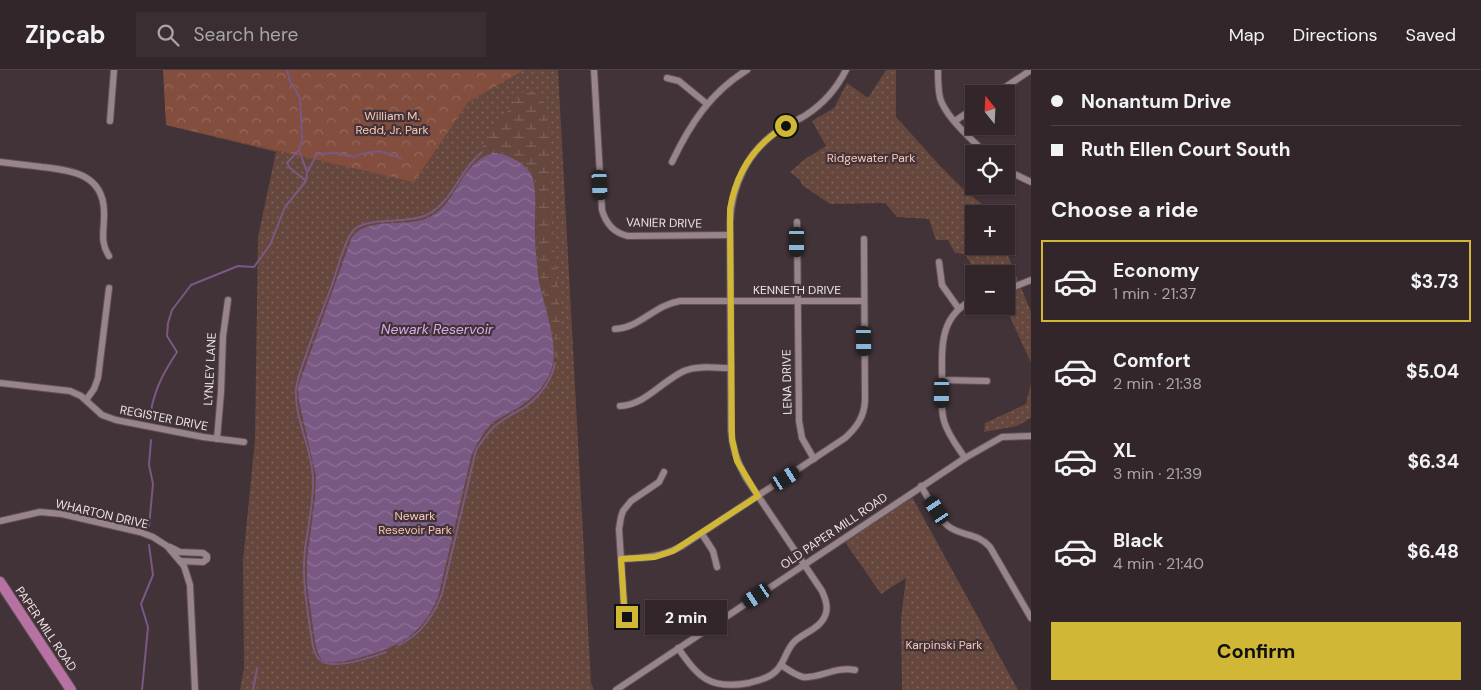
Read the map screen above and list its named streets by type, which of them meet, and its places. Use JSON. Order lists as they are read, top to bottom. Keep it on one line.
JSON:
{"streets":{"main road":["PAPER MILL ROAD"],"street":["VANIER DRIVE","KENNETH DRIVE","LYNLEY LANE","LENA DRIVE","REGISTER DRIVE","WHARTON DRIVE","OLD PAPER MILL ROAD"]},"crossings":[["KENNETH DRIVE","LENA DRIVE"],["LYNLEY LANE","REGISTER DRIVE"]],"water":["Newark Reservoir"],"parks":["William M. Redd, Jr. Park","Ridgewater Park","Newark Resevoir Park","Karpinski Park"],"north":"top","page":{"header":"Zipcab","search":"Search here","nav":["Map","Directions","Saved"],"banner":["Nonantum Drive","Ruth Ellen Court South"],"map_buttons":["+","−"],"heading":"Choose a ride","list":[{"name":"Economy","note":"1 min · 21:37","value":"$3.73"},{"name":"Comfort","note":"2 min · 21:38","value":"$5.04"},{"name":"XL","note":"3 min · 21:39","value":"$6.34"},{"name":"Black","note":"4 min · 21:40","value":"$6.48"}],"bubble":"2 min","buttons":"Confirm"}}
